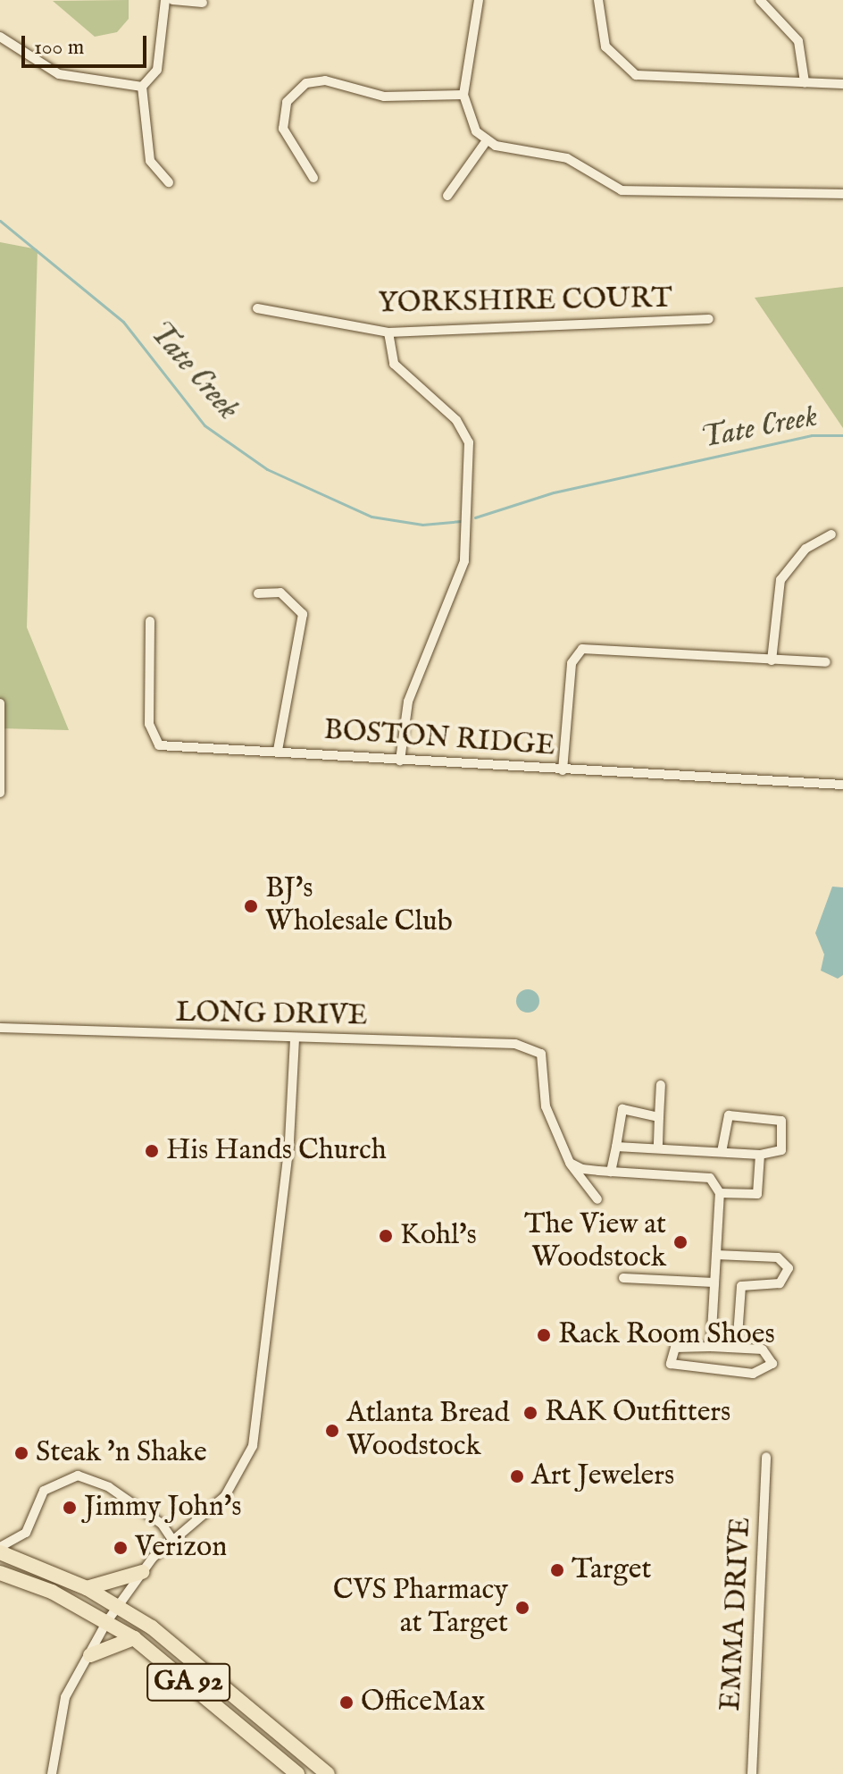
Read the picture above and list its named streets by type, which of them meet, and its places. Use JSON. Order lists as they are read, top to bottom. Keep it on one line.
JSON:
{"streets":{"main road":["GA 92"],"street":["YORKSHIRE COURT","BOSTON RIDGE","LONG DRIVE","EMMA DRIVE"]},"water":["Tate Creek"],"places":["BJ's Wholesale Club","His Hands Church","Kohl's","The View at Woodstock","Rack Room Shoes","RAK Outfitters","Atlanta Bread Woodstock","Steak 'n Shake","Art Jewelers","Jimmy John's","Verizon","Target","CVS Pharmacy at Target","OfficeMax"],"scale_bar":"100 m"}
